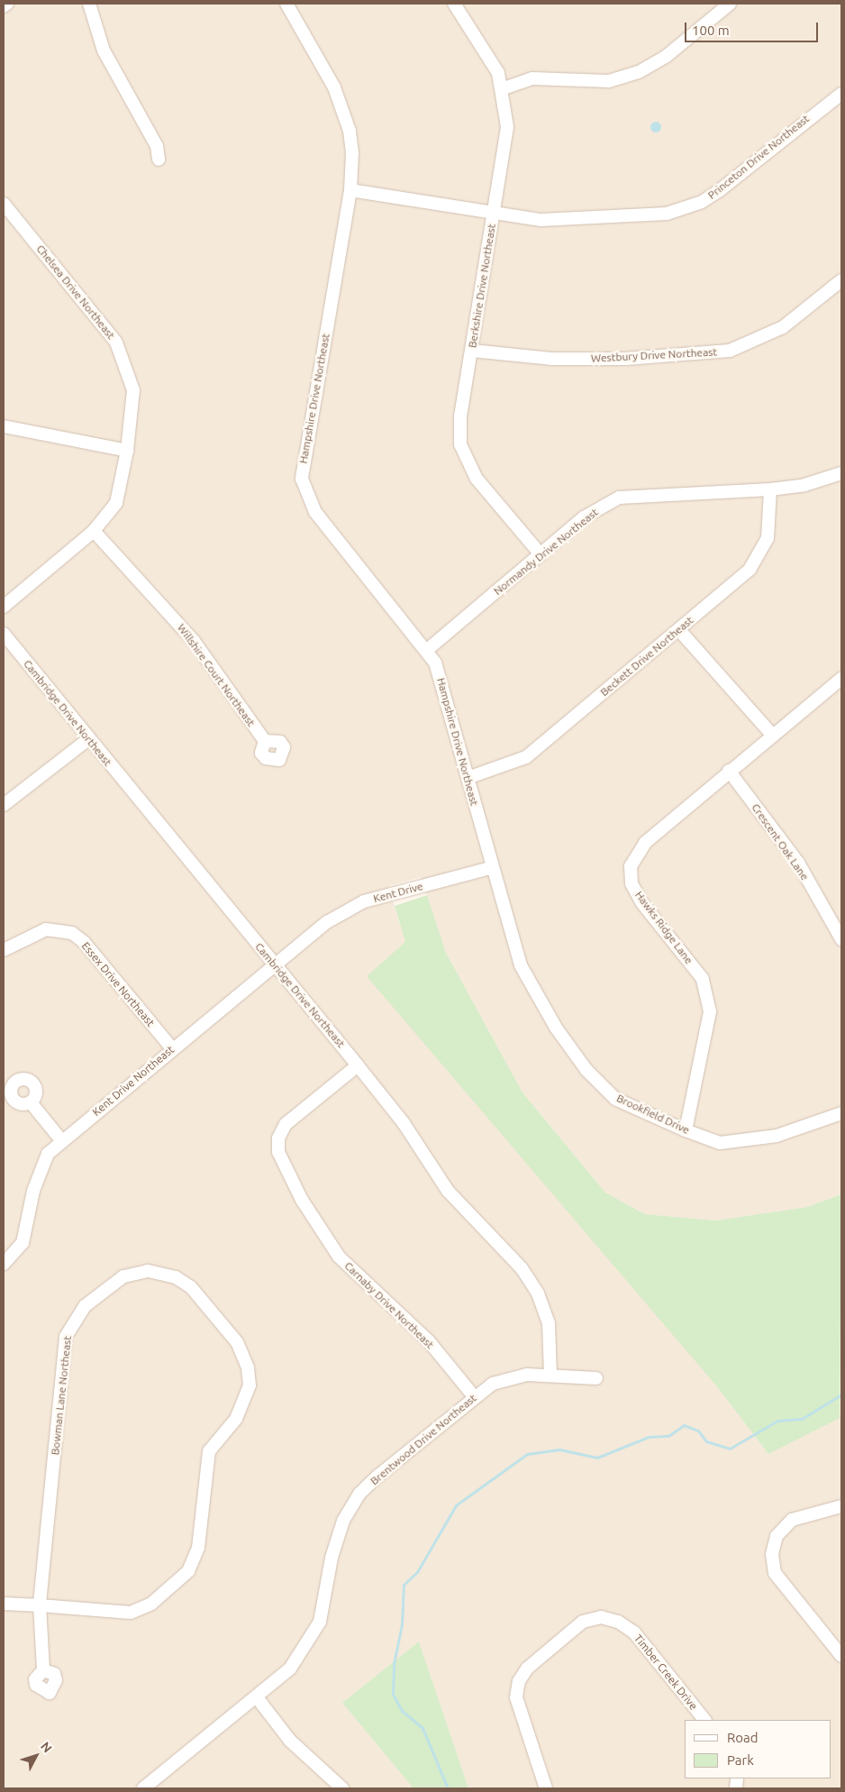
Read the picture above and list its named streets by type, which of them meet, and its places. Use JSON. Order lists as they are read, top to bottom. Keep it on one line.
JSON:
{"streets":{"street":["Princeton Drive Northeast","Berkshire Drive Northeast","Chelsea Drive Northeast","Westbury Drive Northeast","Hampshire Drive Northeast","Normandy Drive Northeast","Beckett Drive Northeast","Willshire Court Northeast","Cambridge Drive Northeast","Crescent Oak Lane","Kent Drive","Hawks Ridge Lane","Essex Drive Northeast","Kent Drive Northeast","Brookfield Drive","Carnaby Drive Northeast","Bowman Lane Northeast","Brentwood Drive Northeast","Timber Creek Drive"]},"crossings":[["Princeton Drive Northeast","Berkshire Drive Northeast"],["Princeton Drive Northeast","Hampshire Drive Northeast"],["Berkshire Drive Northeast","Westbury Drive Northeast"],["Berkshire Drive Northeast","Normandy Drive Northeast"],["Chelsea Drive Northeast","Willshire Court Northeast"],["Hampshire Drive Northeast","Normandy Drive Northeast"],["Hampshire Drive Northeast","Beckett Drive Northeast"],["Hampshire Drive Northeast","Kent Drive"],["Hampshire Drive Northeast","Brookfield Drive"],["Normandy Drive Northeast","Beckett Drive Northeast"],["Cambridge Drive Northeast","Kent Drive Northeast"],["Cambridge Drive Northeast","Carnaby Drive Northeast"],["Cambridge Drive Northeast","Brentwood Drive Northeast"],["Crescent Oak Lane","Hawks Ridge Lane"],["Kent Drive","Kent Drive Northeast"],["Kent Drive","Brookfield Drive"],["Hawks Ridge Lane","Brookfield Drive"],["Essex Drive Northeast","Kent Drive Northeast"],["Carnaby Drive Northeast","Brentwood Drive Northeast"]],"legend":["Road","Park"],"scale_bar":"100 m","north":"top right"}
